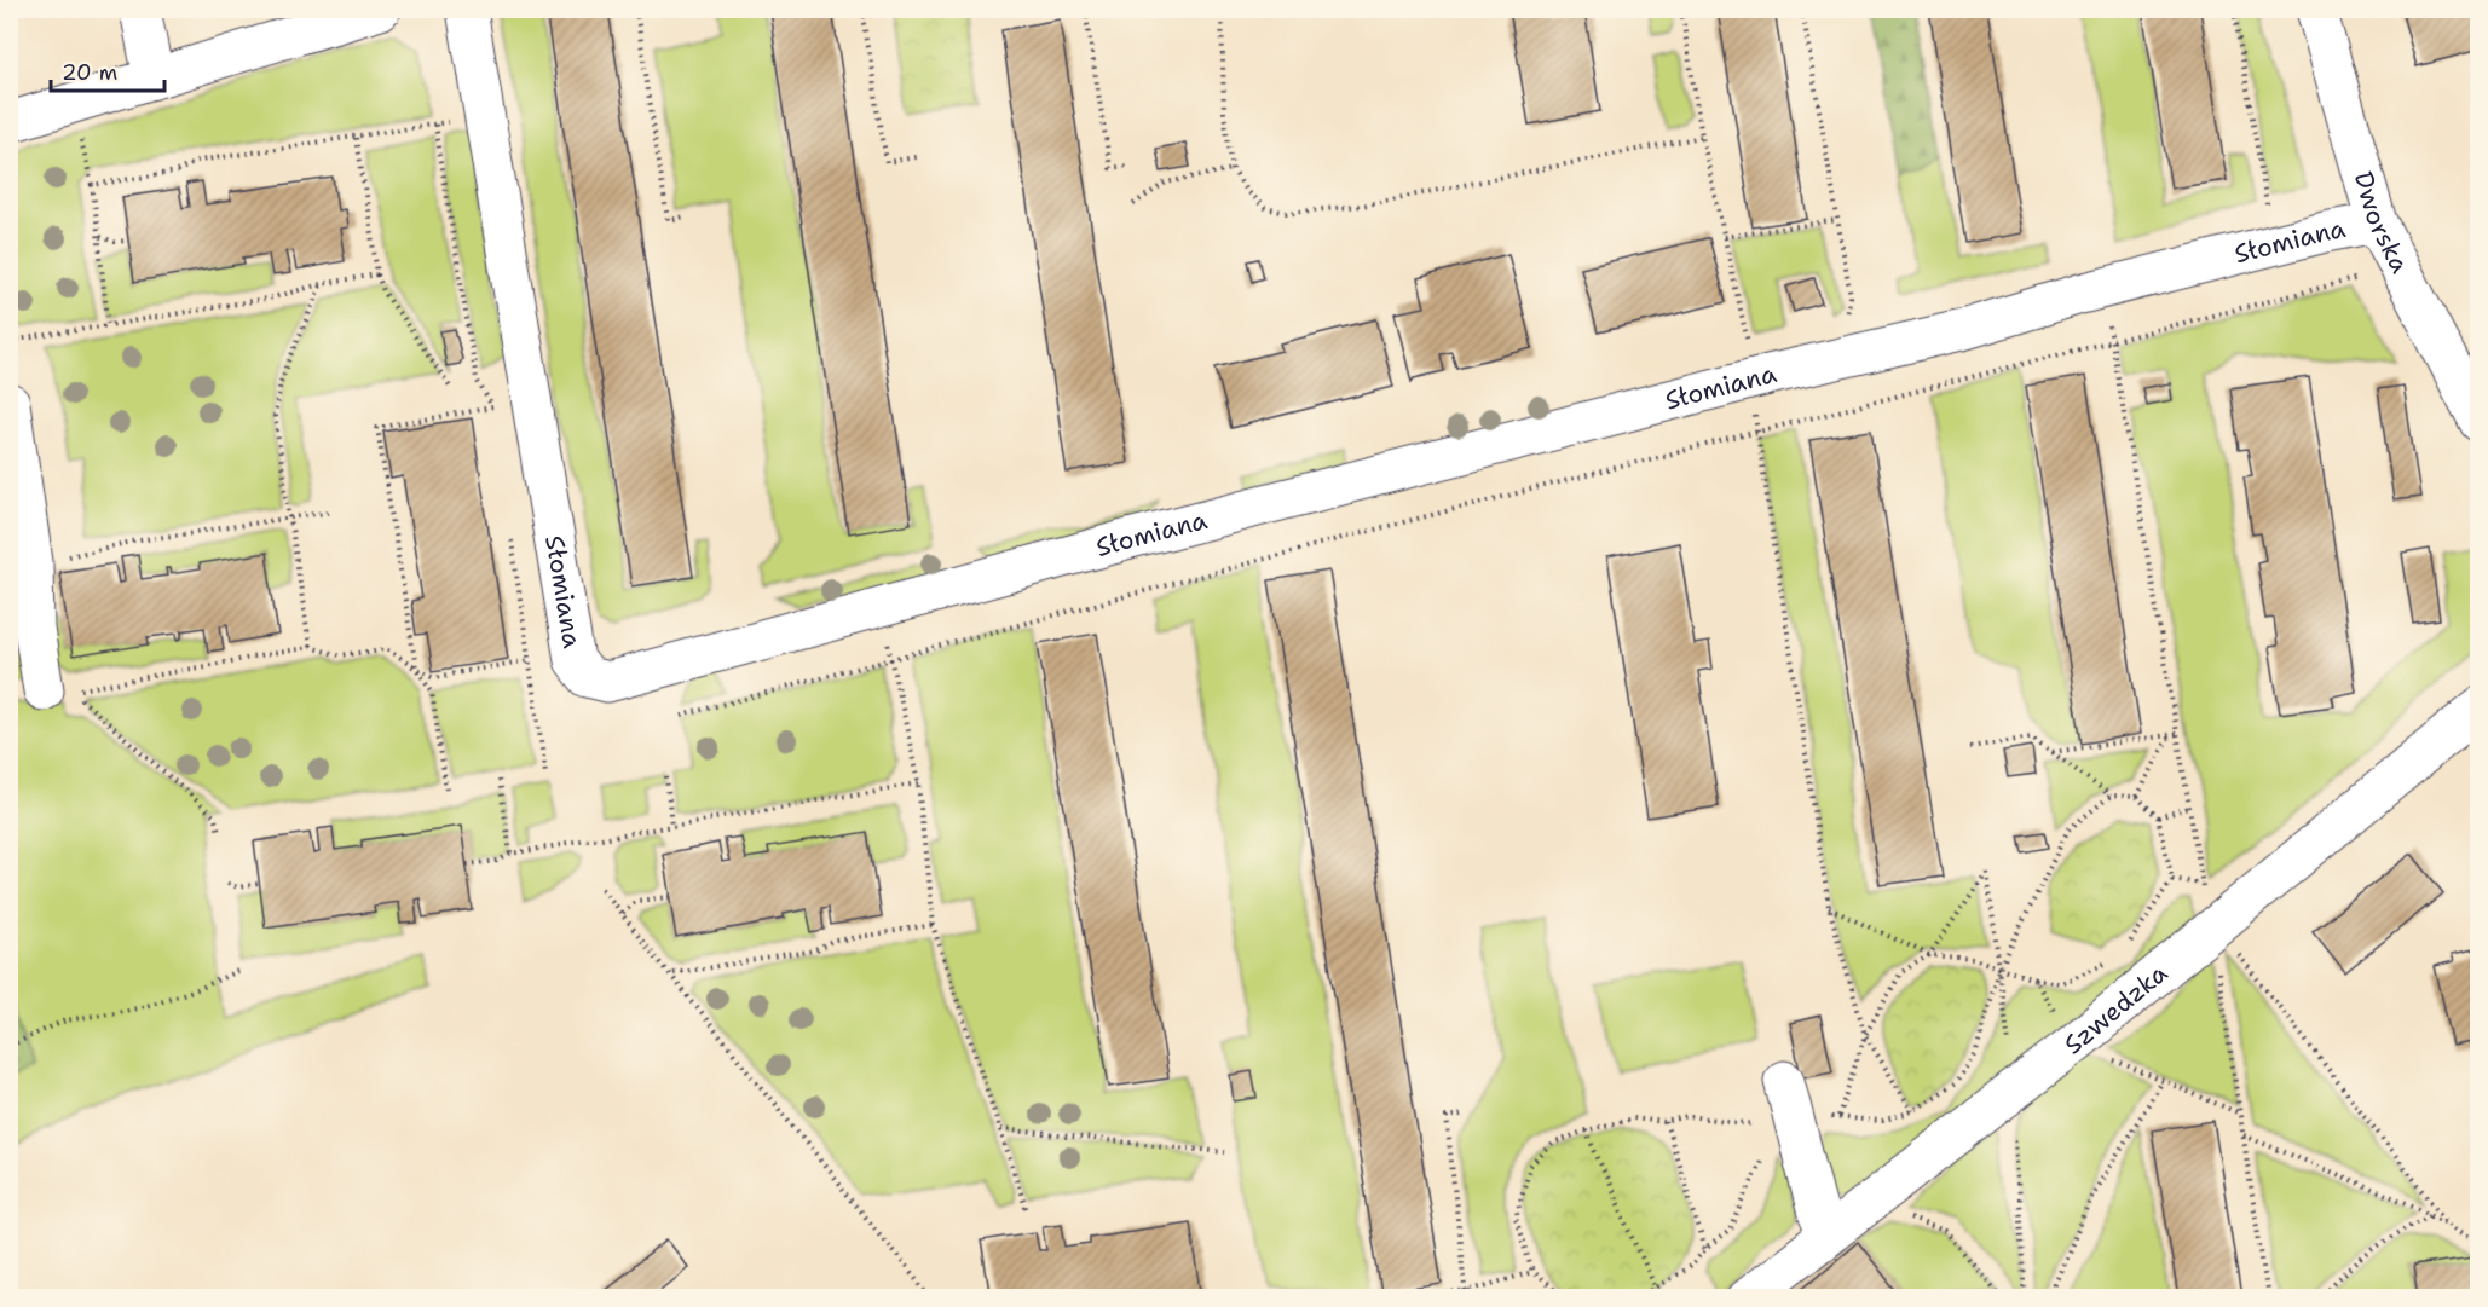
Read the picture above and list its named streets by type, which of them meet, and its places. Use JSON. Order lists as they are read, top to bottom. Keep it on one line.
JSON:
{"streets":{"street":["Dworska","Słomiana","Szwedzka"]},"crossings":[["Dworska","Słomiana"]],"scale_bar":"20 m"}
